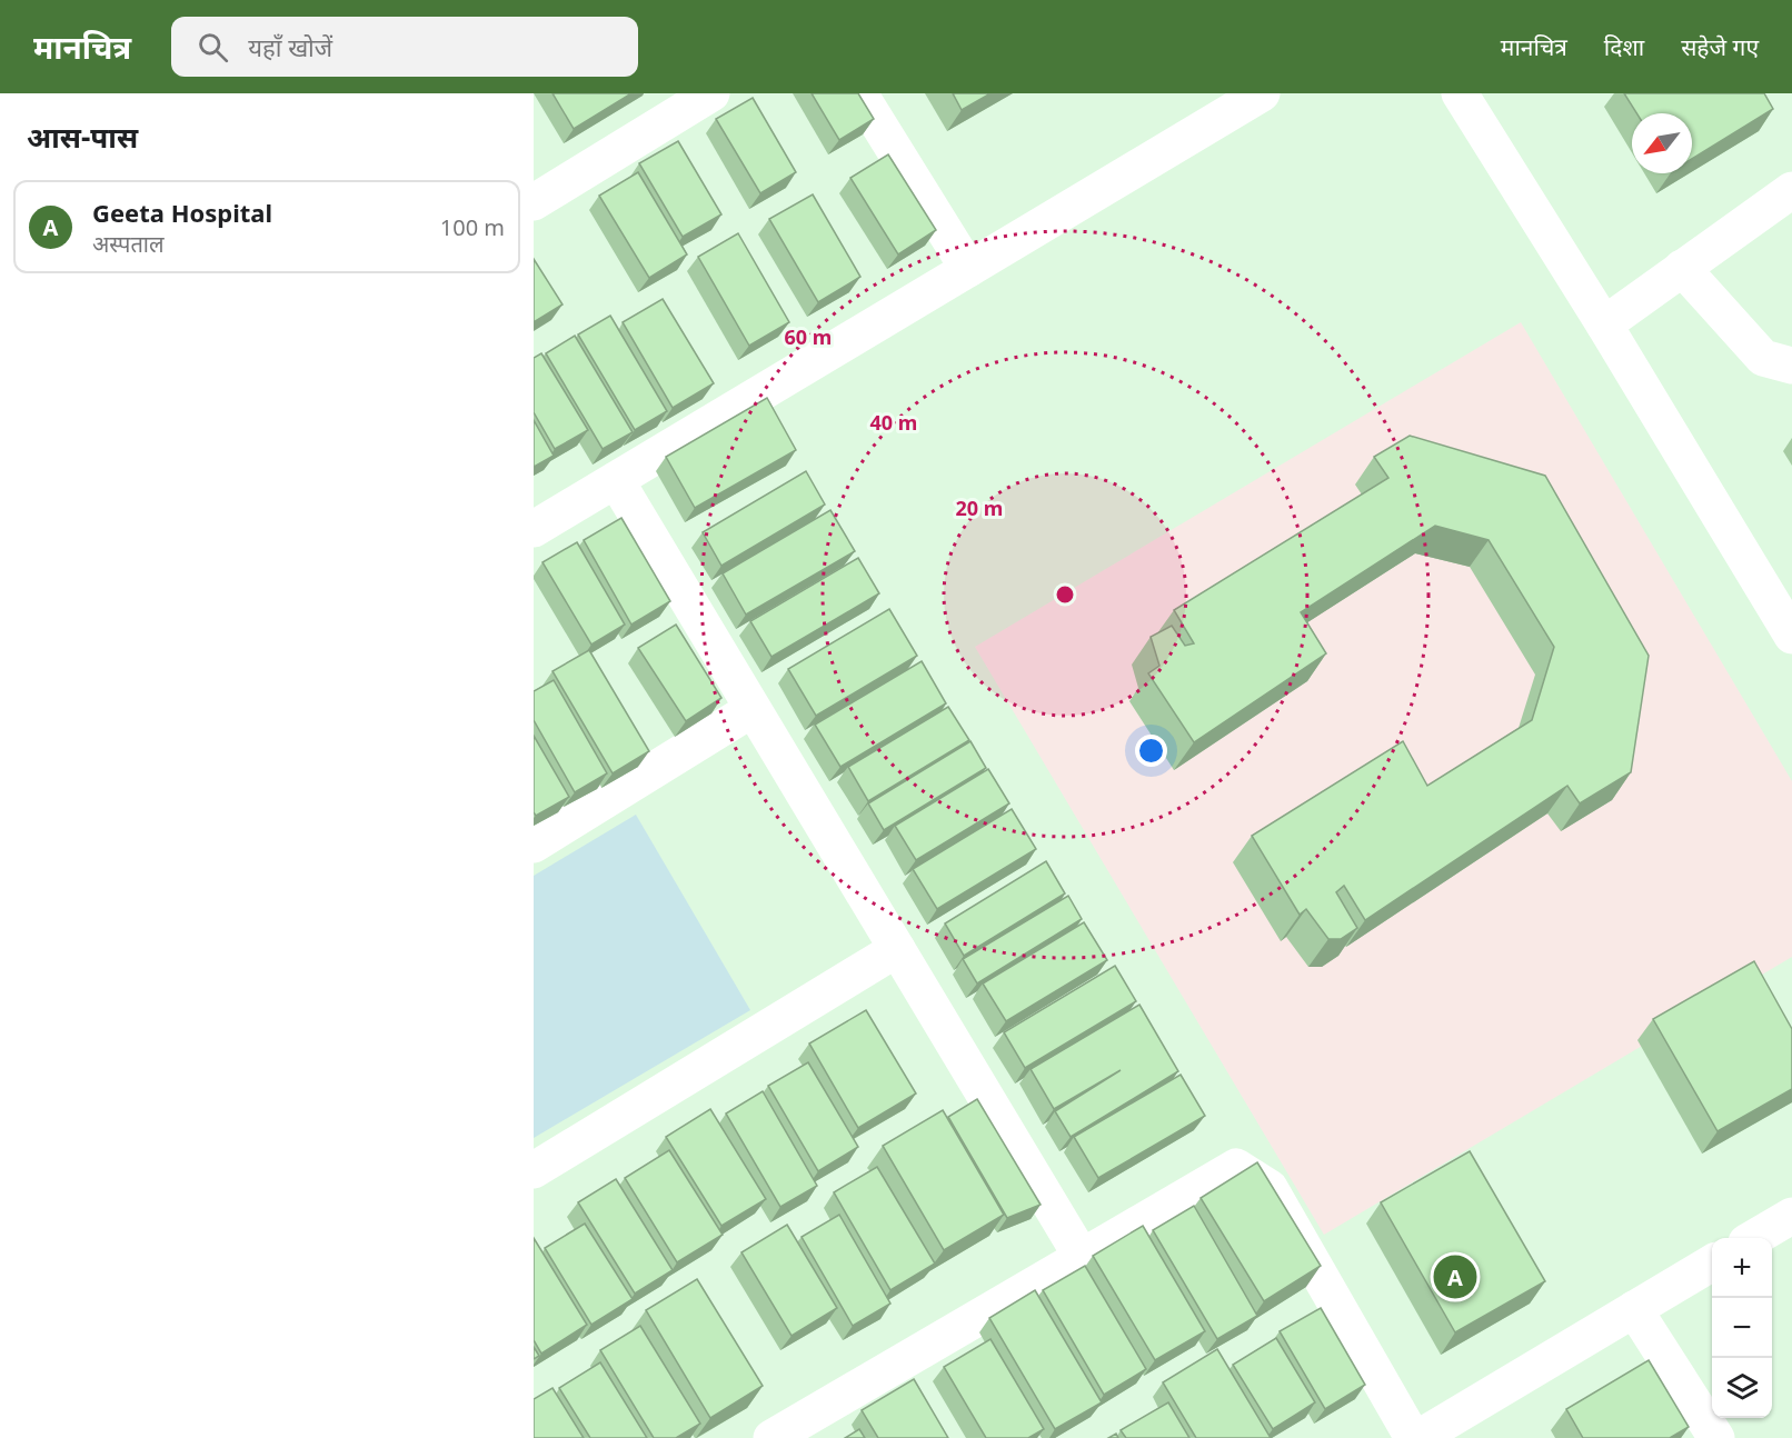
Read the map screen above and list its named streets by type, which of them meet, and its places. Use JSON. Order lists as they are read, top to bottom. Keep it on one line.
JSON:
{"north":"bottom left","page":{"header":"मानचित्र","search":"यहाँ खोजें","nav":["मानचित्र","दिशा","सहेजे गए"],"heading":"आस-पास","list":[{"mark":"A","name":"Geeta Hospital","note":"अस्पताल","value":"100 m"}],"map_buttons":["+","−"],"pins":"A"},"rings":["60 m","40 m","20 m"]}
